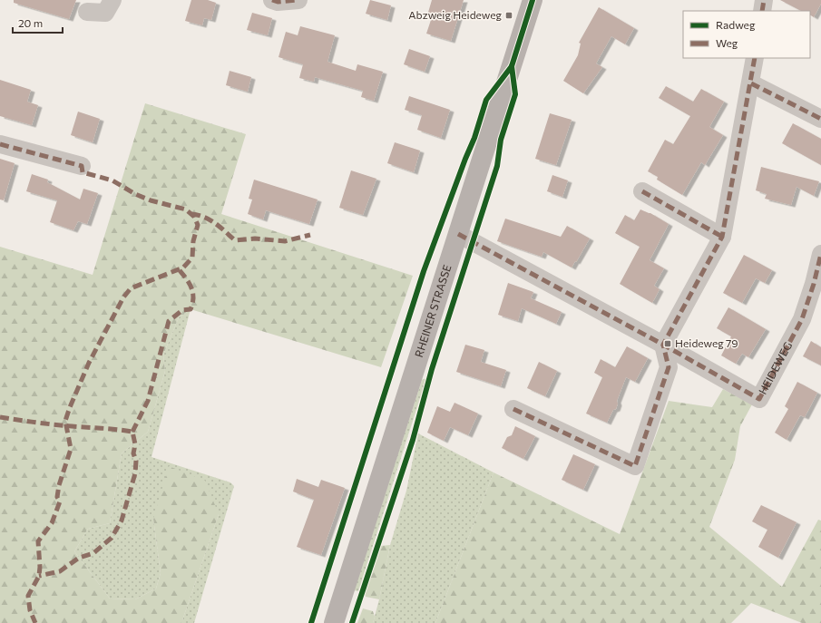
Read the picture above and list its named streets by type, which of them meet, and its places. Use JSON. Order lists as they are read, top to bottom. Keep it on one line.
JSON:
{"streets":{"main road":["RHEINER STRASSE"],"street":["HEIDEWEG"]},"crossings":[["RHEINER STRASSE","HEIDEWEG"]],"places":{"transit":["Abzweig Heideweg","Heideweg 79"]},"legend":["Radweg","Weg"],"scale_bar":"20 m"}
